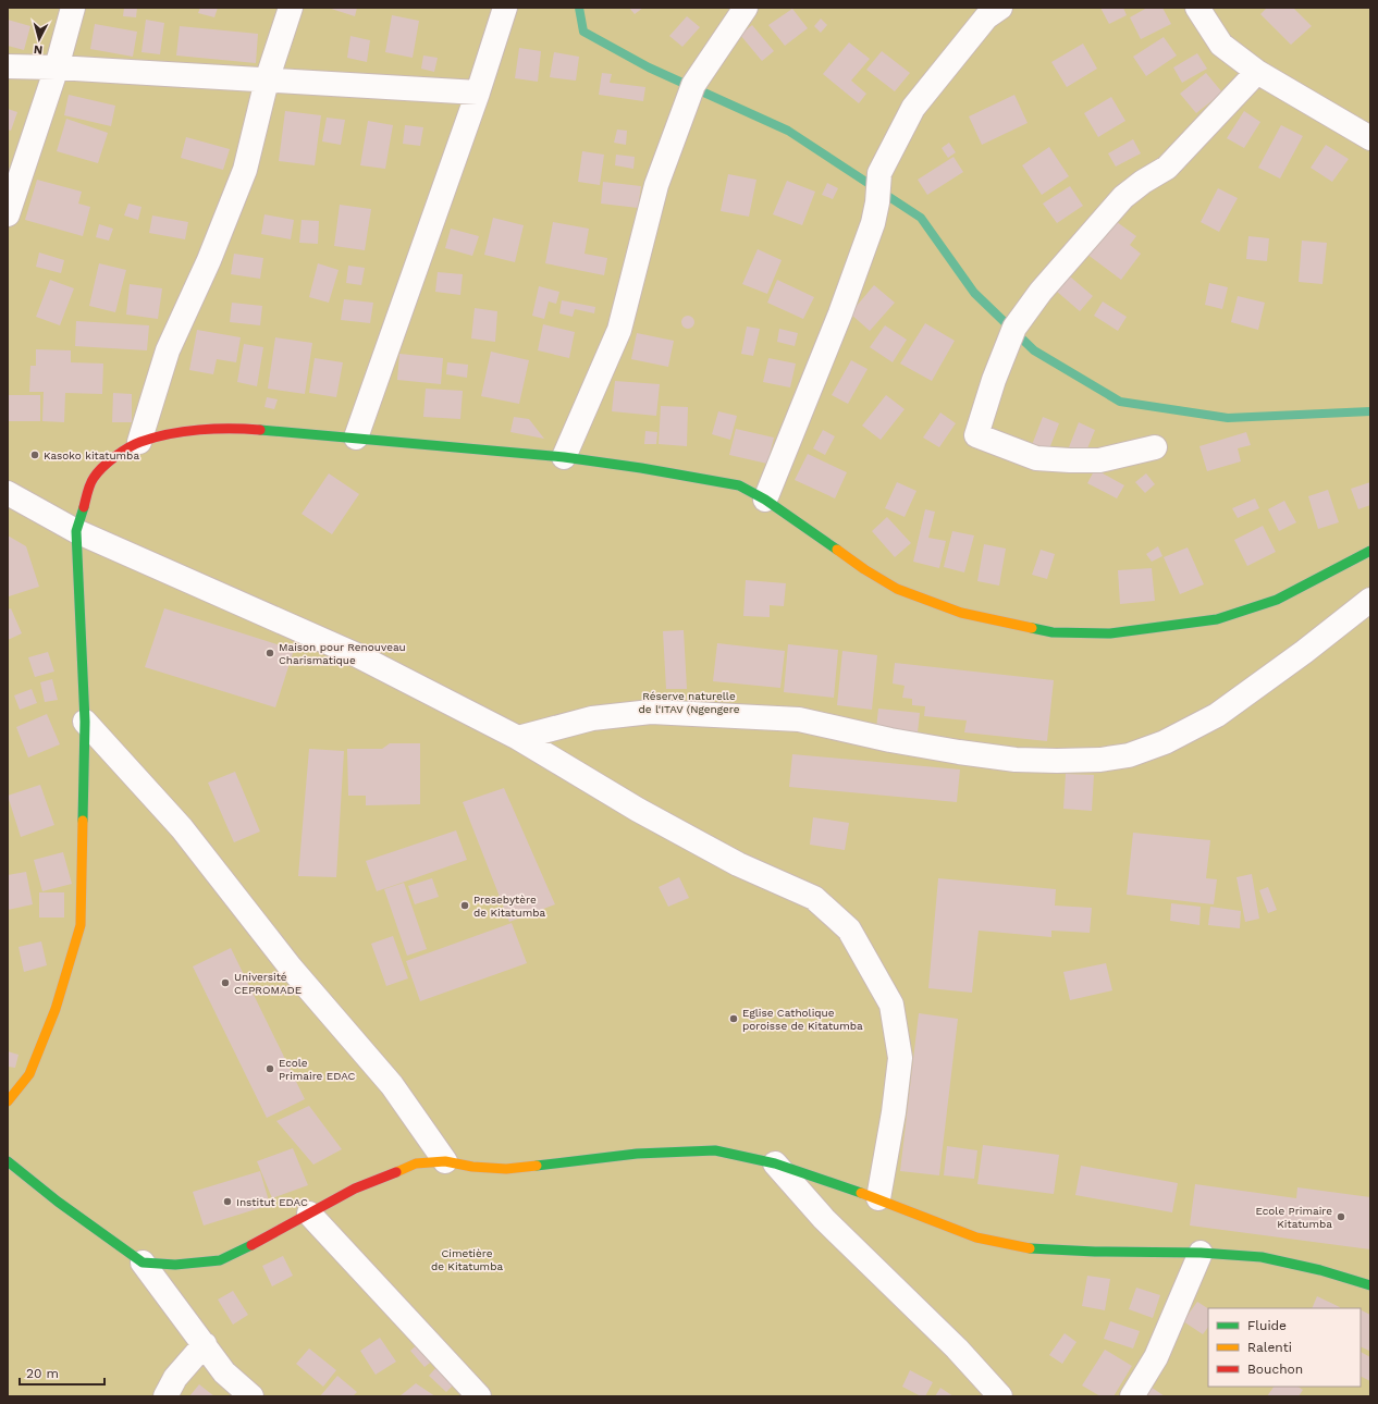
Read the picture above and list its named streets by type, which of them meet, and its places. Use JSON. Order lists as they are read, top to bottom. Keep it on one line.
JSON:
{"parks":["Réserve naturelle de l'ITAV (Ngengere","Cimetière de Kitatumba"],"places":["Kasoko kitatumba","Maison pour Renouveau Charismatique","Presebytère de Kitatumba","Université CEPROMADE","Eglise Catholique poroisse de Kitatumba","Ecole Primaire EDAC","Institut EDAC","Ecole Primaire Kitatumba"],"legend":["Fluide","Ralenti","Bouchon"],"scale_bar":"20 m","north":"bottom"}
